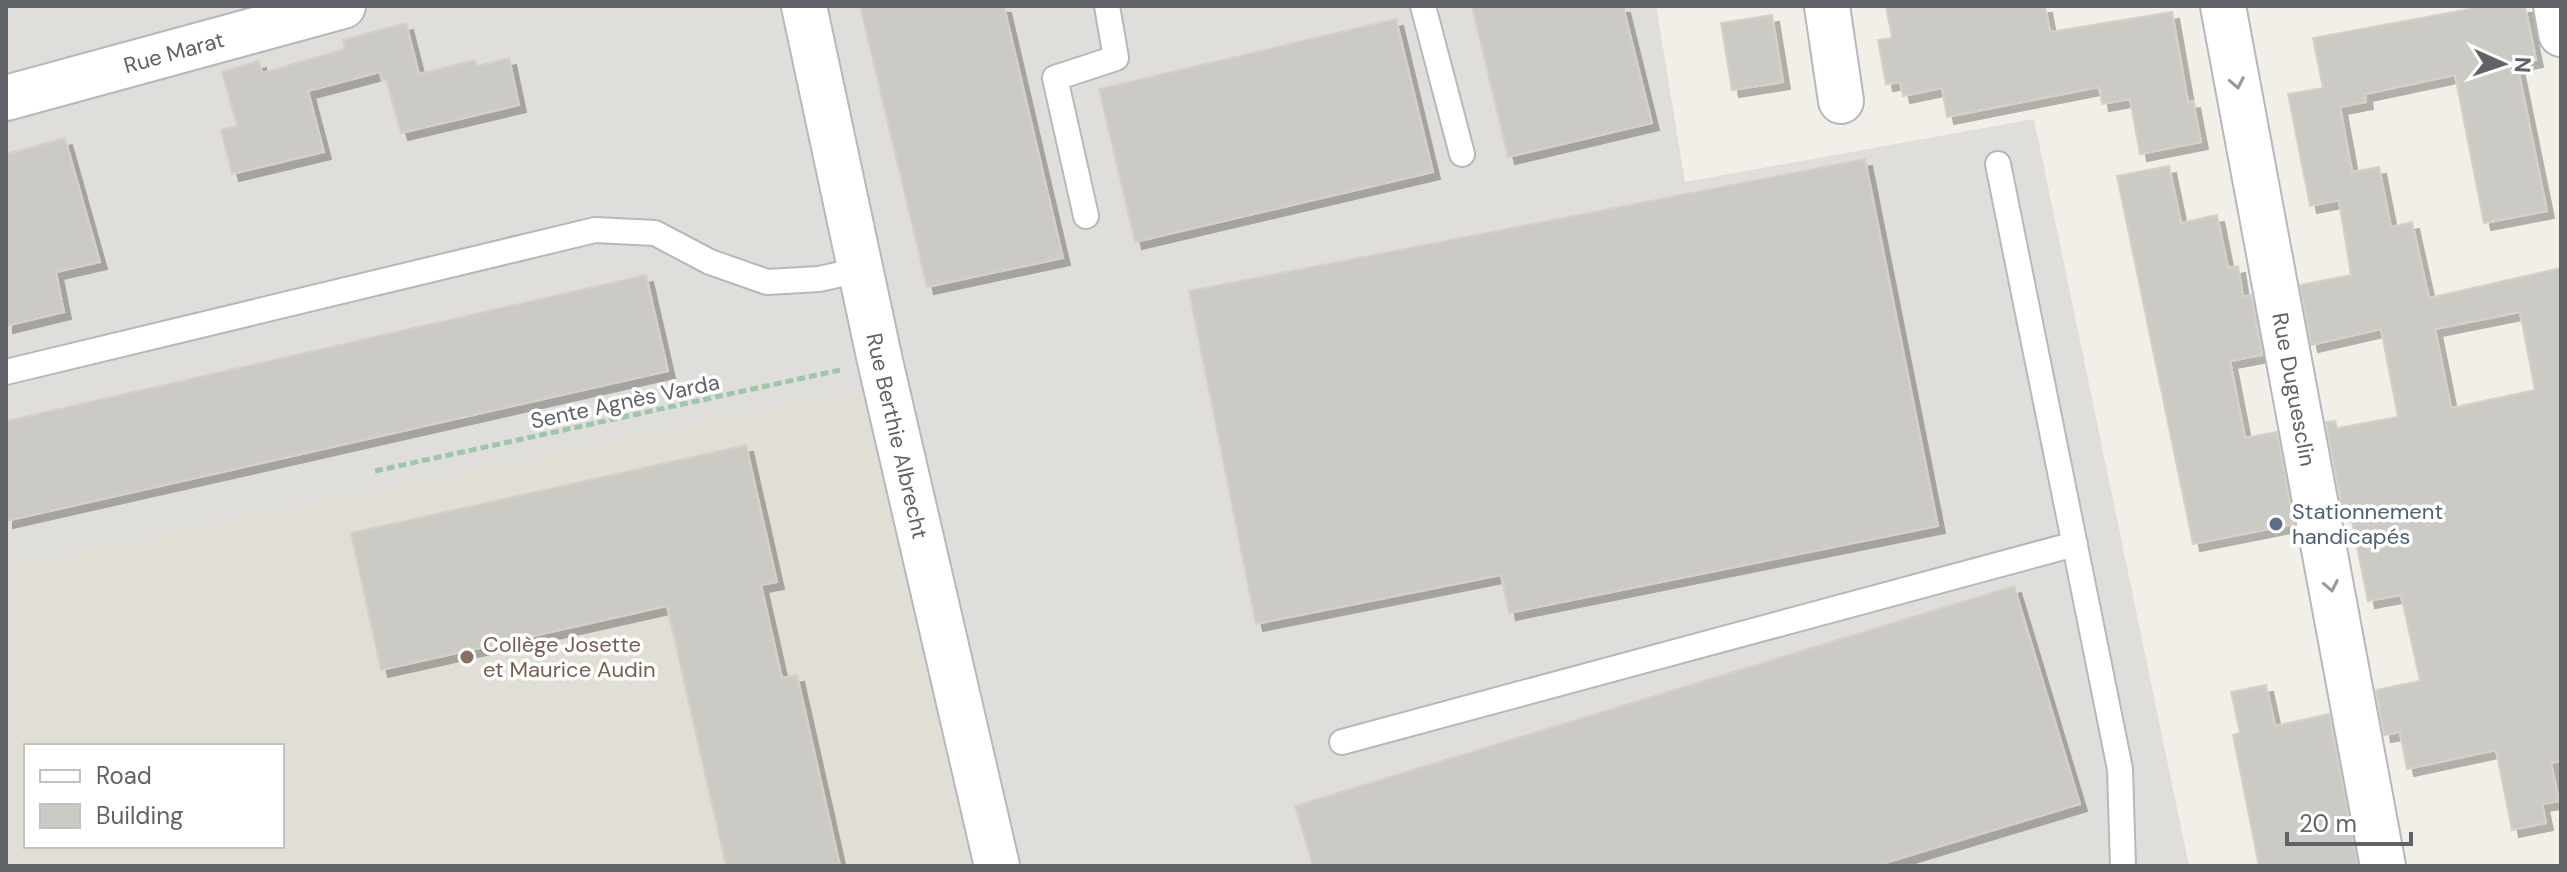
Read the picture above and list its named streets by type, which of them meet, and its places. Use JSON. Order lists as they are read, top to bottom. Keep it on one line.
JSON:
{"streets":{"street":["Rue Marat","Rue Duguesclin","Rue Berthie Albrecht"],"path":["Sente Agnès Varda"]},"crossings":[["Sente Agnès Varda","Rue Berthie Albrecht"]],"one_way":["Rue Duguesclin"],"places":["Stationnement handicapés","Collège Josette et Maurice Audin"],"legend":["Road","Building"],"scale_bar":"20 m","north":"right"}
